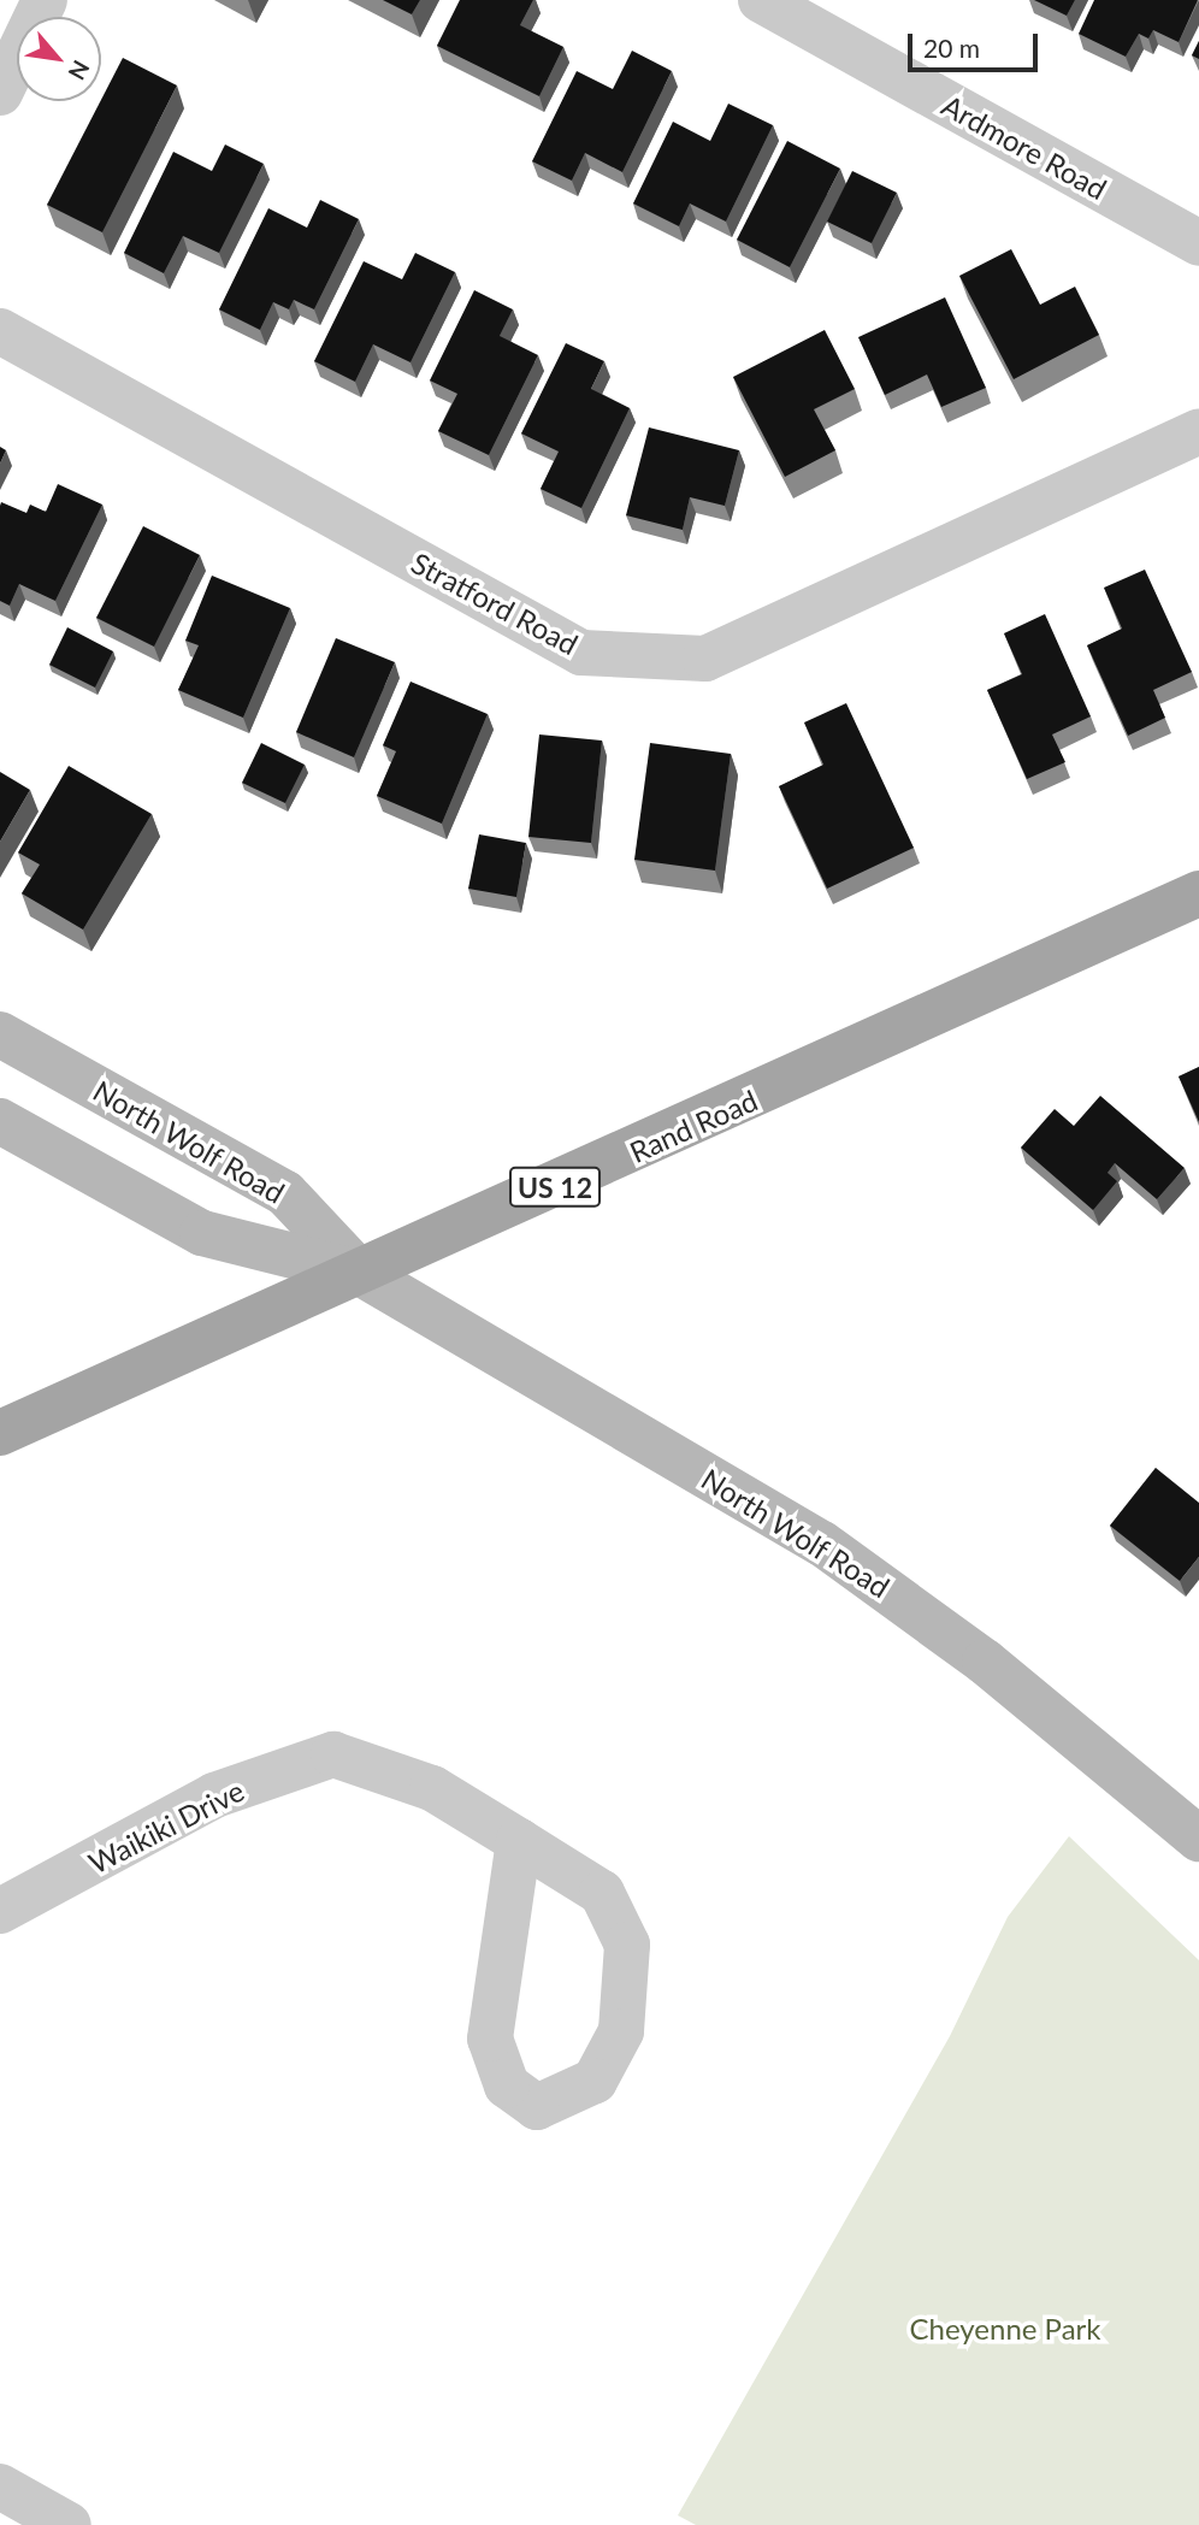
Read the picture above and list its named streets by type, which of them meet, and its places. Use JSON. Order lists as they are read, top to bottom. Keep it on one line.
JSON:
{"streets":{"main road":["Rand Road","North Wolf Road","US 12"],"street":["Ardmore Road","Stratford Road","Waikiki Drive"]},"crossings":[["Rand Road","North Wolf Road"]],"parks":["Cheyenne Park"],"scale_bar":"20 m","north":"bottom right"}
